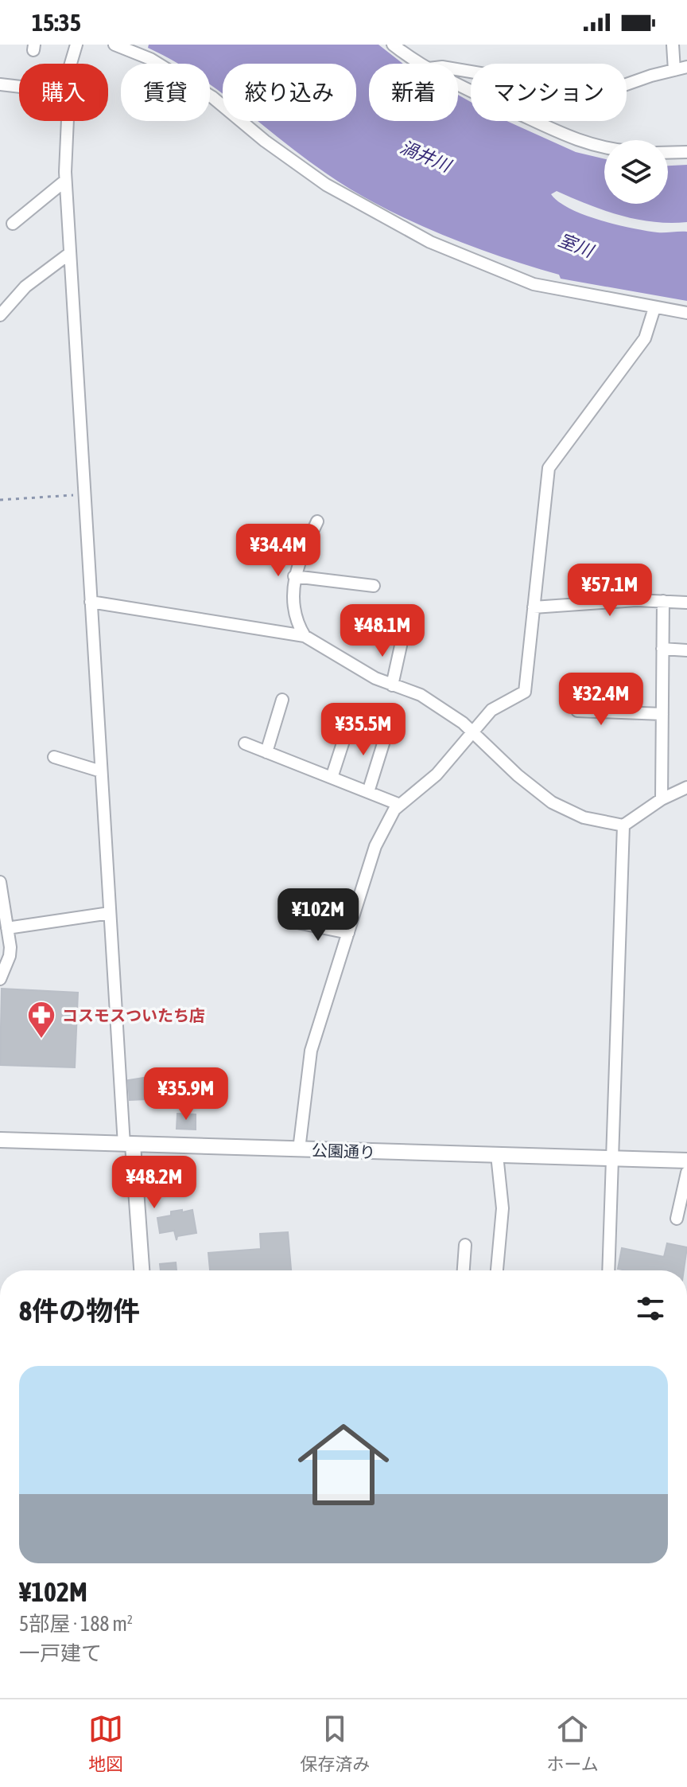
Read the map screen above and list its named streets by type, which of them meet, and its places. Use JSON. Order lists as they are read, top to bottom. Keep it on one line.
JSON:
{"streets":{"street":["公園通り"]},"water":["渦井川","室川"],"places":{"pharmacy":["コスモスついたち店"]},"page":{"status":"15:35","chip":["購入","賃貸","絞り込み","新着","マンション"],"price":["¥34.4M","¥57.1M","¥48.1M","¥32.4M","¥35.5M","¥102M","¥35.9M","¥48.2M"],"heading":"8件の物件","list":[{"name":"¥102M","note":"5部屋 · 188 m² · 一戸建て"}],"tabs":["地図","保存済み","ホーム"]}}
